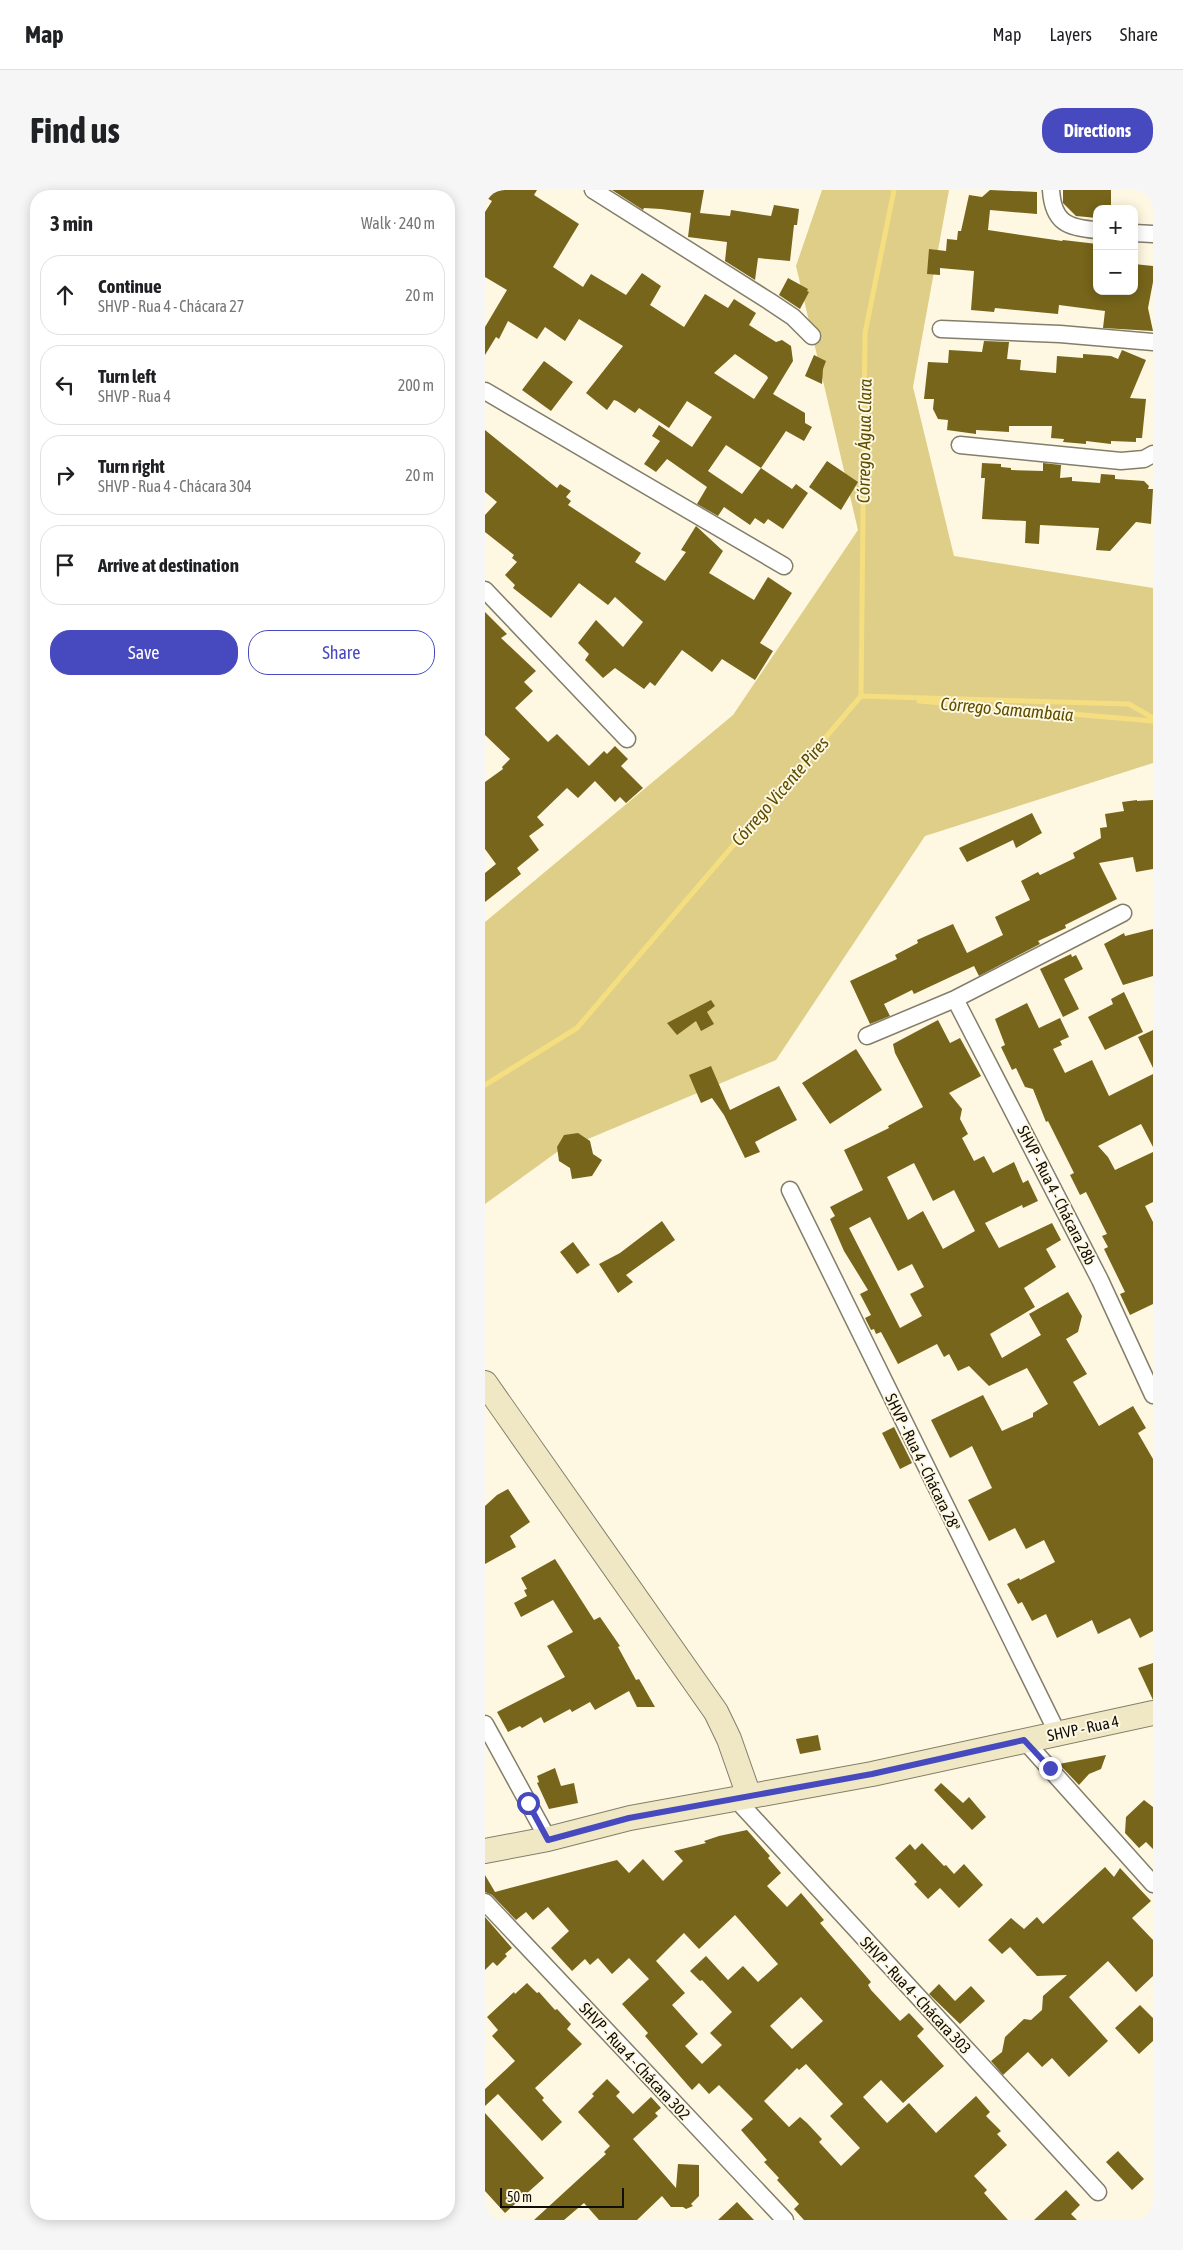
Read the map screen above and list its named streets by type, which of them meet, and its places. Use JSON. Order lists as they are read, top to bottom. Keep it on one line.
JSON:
{"streets":{"street":["SHVP - Rua 4 - Chácara 28b","SHVP - Rua 4 - Chácara 28ª","SHVP - Rua 4","SHVP - Rua 4 - Chácara 303","SHVP - Rua 4 - Chácara 302"]},"crossings":[["SHVP - Rua 4 - Chácara 28ª","SHVP - Rua 4"],["SHVP - Rua 4","SHVP - Rua 4 - Chácara 303"]],"water":["Córrego Água Clara","Córrego Samambaia","Córrego Vicente Pires"],"scale_bar":"50 m","page":{"header":"Map","nav":["Map","Layers","Share"],"buttons":["Directions",["Save","Share"]],"title":"Find us","heading":["3 min","Walk · 240 m"],"map_buttons":["+","−"],"list":[["Continue","SHVP - Rua 4 - Chácara 27","20 m"],["Turn left","SHVP - Rua 4","200 m"],["Turn right","SHVP - Rua 4 - Chácara 304","20 m"],"Arrive at destination"],"scale":"50 m"}}
